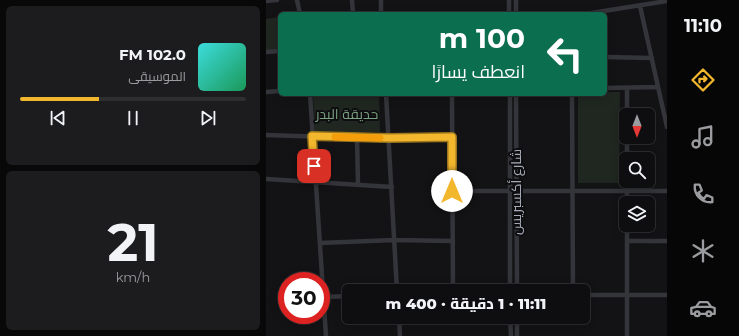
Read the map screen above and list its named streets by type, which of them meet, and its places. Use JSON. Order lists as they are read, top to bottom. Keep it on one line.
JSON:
{"streets":{"street":["شارع أكسبريس"]},"parks":["حديقة البدر"],"north":"bottom","page":{"tabs":"11:10","turn":["100 m","انعطف يسارًا"],"song":["102.0 FM","الموسيقى"],"tile":["21","km/h"],"limit":"30","trip":"11:11 · 1 دقيقة · 400 m"}}
